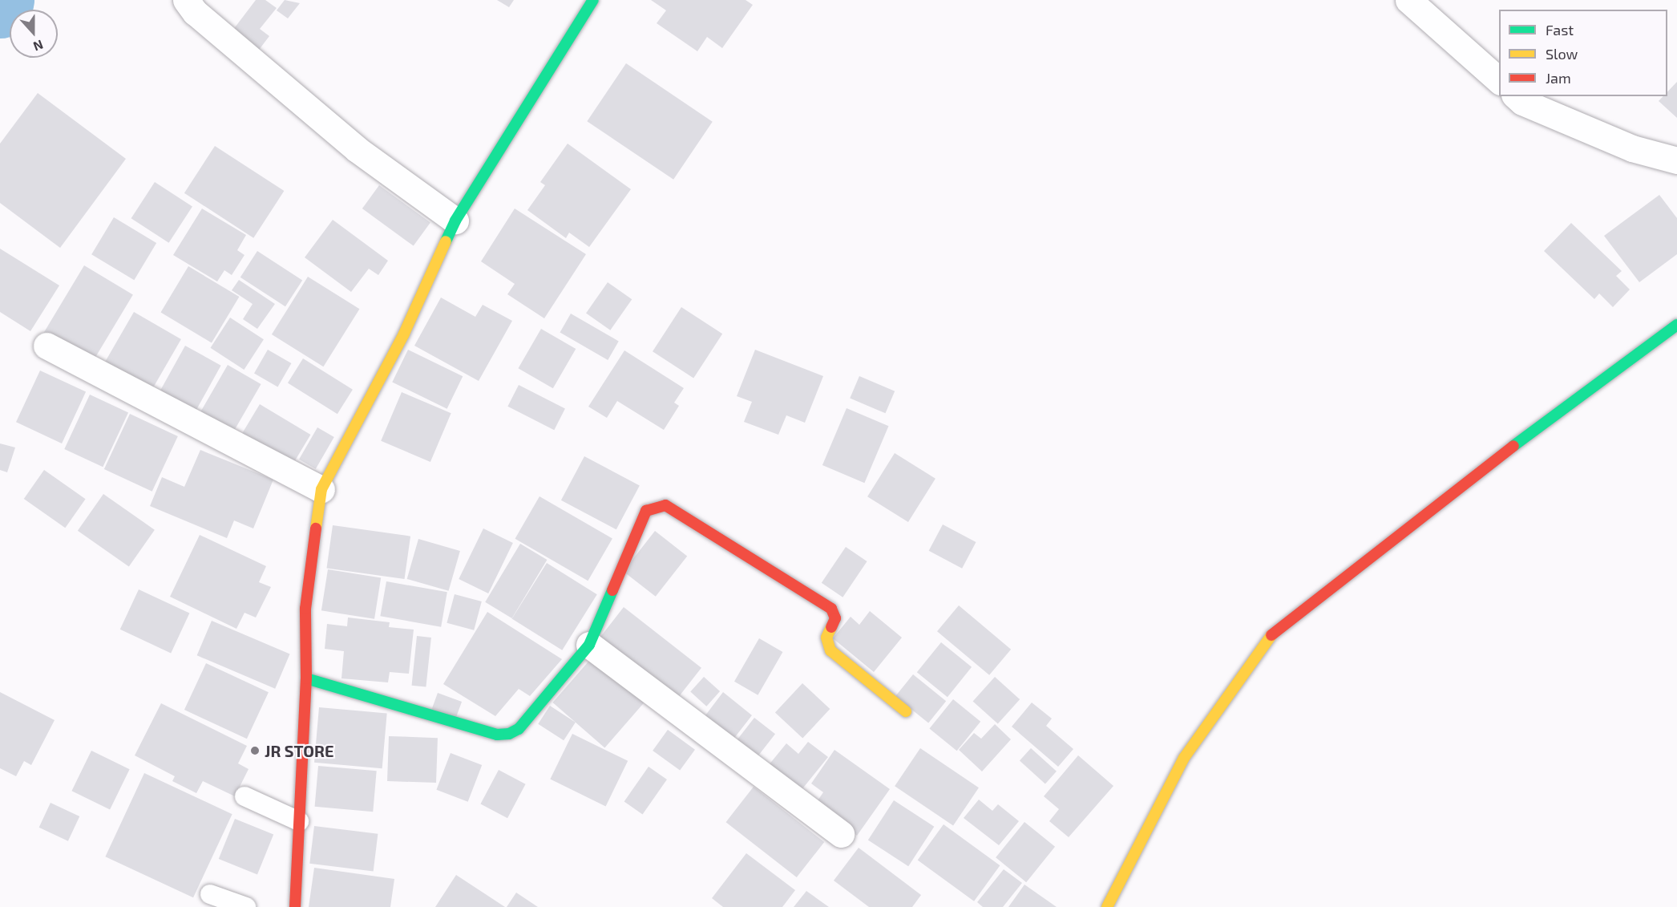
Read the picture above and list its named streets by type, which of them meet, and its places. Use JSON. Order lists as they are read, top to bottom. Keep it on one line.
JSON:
{"places":["JR STORE"],"legend":["Fast","Slow","Jam"],"north":"bottom"}
